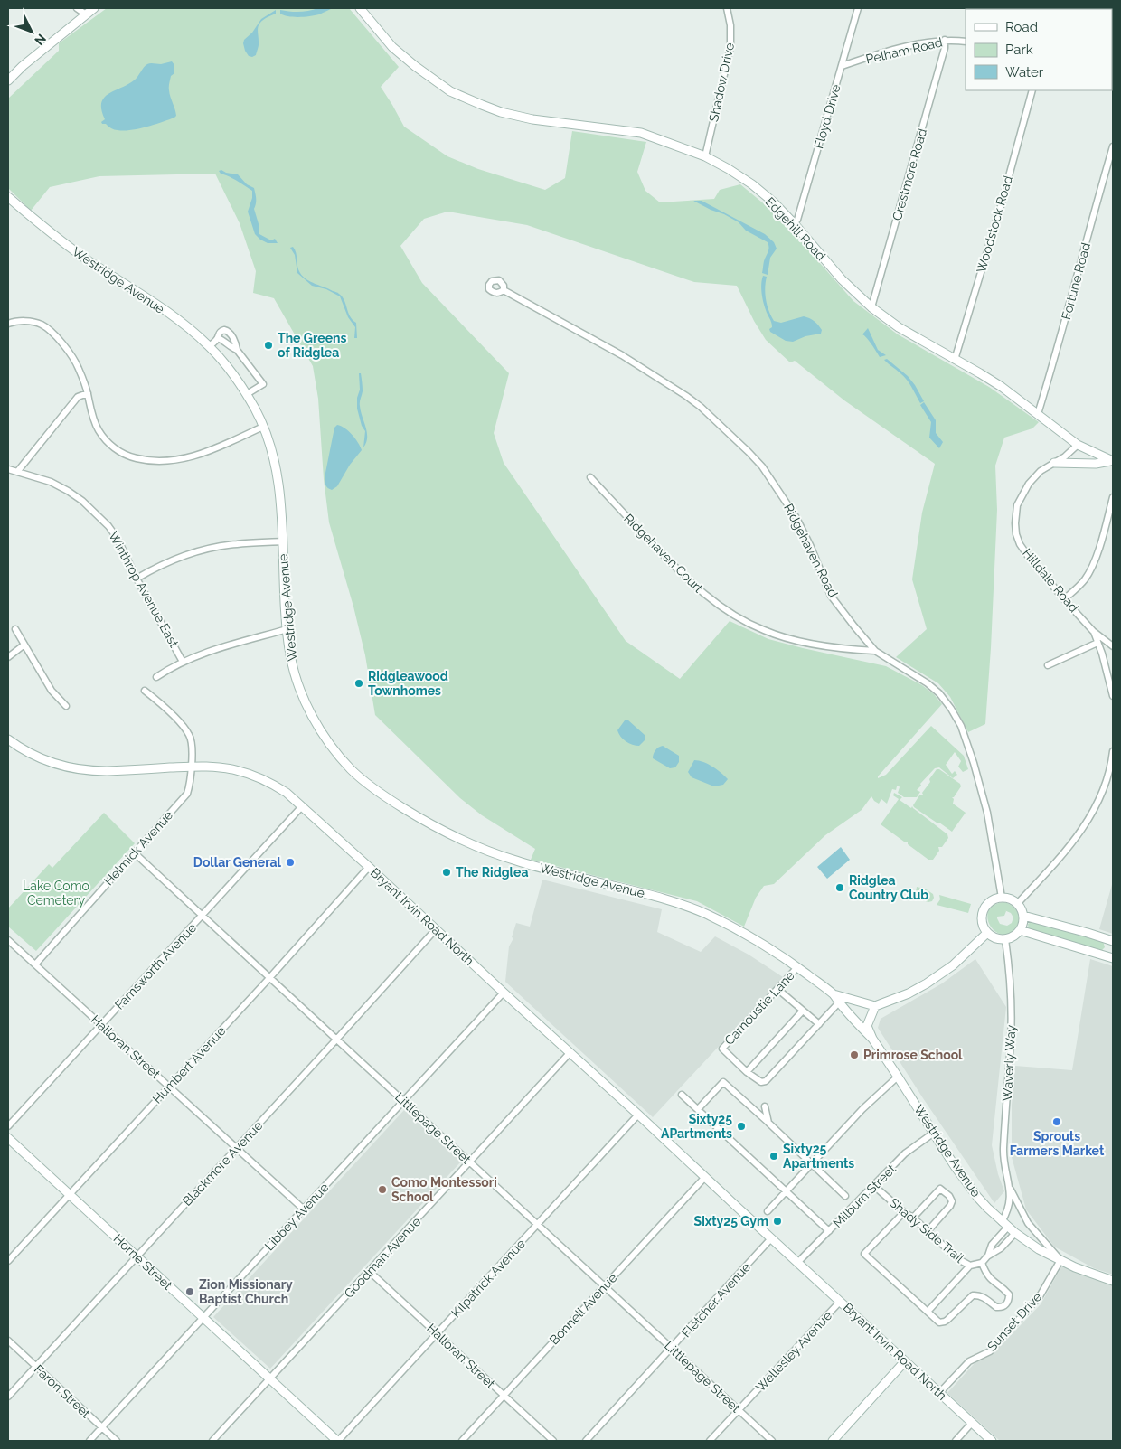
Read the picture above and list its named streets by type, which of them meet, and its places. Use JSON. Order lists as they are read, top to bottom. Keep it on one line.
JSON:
{"streets":{"street":["Pelham Road","Shadow Drive","Floyd Drive","Crestmore Road","Woodstock Road","Edgehill Road","Westridge Avenue","Fortune Road","Ridgehaven Road","Ridgehaven Court","Hilldale Road","Winthrop Avenue East","Helmick Avenue","Bryant Irvin Road North","Farnsworth Avenue","Carnoustie Lane","Halloran Street","Waverly Way","Humbert Avenue","Littlepage Street","Blackmore Avenue","Milburn Street","Libbey Avenue","Shady Side Trail","Goodman Avenue","Horne Street","Kilpatrick Avenue","Fletcher Avenue","Bonnell Avenue","Sunset Drive","Wellesley Avenue","Faron Street"]},"crossings":[["Pelham Road","Floyd Drive"],["Pelham Road","Crestmore Road"],["Shadow Drive","Edgehill Road"],["Floyd Drive","Edgehill Road"],["Crestmore Road","Edgehill Road"],["Woodstock Road","Edgehill Road"],["Edgehill Road","Fortune Road"],["Edgehill Road","Hilldale Road"],["Westridge Avenue","Carnoustie Lane"],["Westridge Avenue","Waverly Way"],["Westridge Avenue","Milburn Street"],["Westridge Avenue","Sunset Drive"],["Ridgehaven Road","Ridgehaven Court"],["Ridgehaven Road","Waverly Way"],["Helmick Avenue","Bryant Irvin Road North"],["Helmick Avenue","Halloran Street"],["Helmick Avenue","Littlepage Street"],["Bryant Irvin Road North","Farnsworth Avenue"],["Bryant Irvin Road North","Humbert Avenue"],["Bryant Irvin Road North","Blackmore Avenue"],["Bryant Irvin Road North","Milburn Street"],["Bryant Irvin Road North","Libbey Avenue"],["Bryant Irvin Road North","Goodman Avenue"],["Bryant Irvin Road North","Kilpatrick Avenue"],["Bryant Irvin Road North","Fletcher Avenue"],["Bryant Irvin Road North","Bonnell Avenue"],["Bryant Irvin Road North","Sunset Drive"],["Bryant Irvin Road North","Wellesley Avenue"],["Farnsworth Avenue","Halloran Street"],["Farnsworth Avenue","Littlepage Street"],["Halloran Street","Humbert Avenue"],["Halloran Street","Blackmore Avenue"],["Halloran Street","Libbey Avenue"],["Halloran Street","Goodman Avenue"],["Halloran Street","Kilpatrick Avenue"],["Halloran Street","Bonnell Avenue"],["Waverly Way","Sunset Drive"],["Humbert Avenue","Littlepage Street"],["Humbert Avenue","Horne Street"],["Littlepage Street","Blackmore Avenue"],["Littlepage Street","Libbey Avenue"],["Littlepage Street","Goodman Avenue"],["Littlepage Street","Kilpatrick Avenue"],["Littlepage Street","Fletcher Avenue"],["Littlepage Street","Bonnell Avenue"],["Littlepage Street","Wellesley Avenue"],["Blackmore Avenue","Horne Street"],["Blackmore Avenue","Faron Street"],["Milburn Street","Shady Side Trail"],["Libbey Avenue","Horne Street"],["Libbey Avenue","Faron Street"],["Goodman Avenue","Horne Street"],["Horne Street","Kilpatrick Avenue"]],"parks":["Lake Como Cemetery"],"places":["The Greens of Ridglea","Ridgleawood Townhomes","Dollar General","The Ridglea","Ridglea Country Club","Primrose School","Sprouts Farmers Market","Sixty25 APartments","Sixty25 Apartments","Como Montessori School","Sixty25 Gym","Zion Missionary Baptist Church"],"legend":["Road","Park","Water"],"north":"bottom right"}
